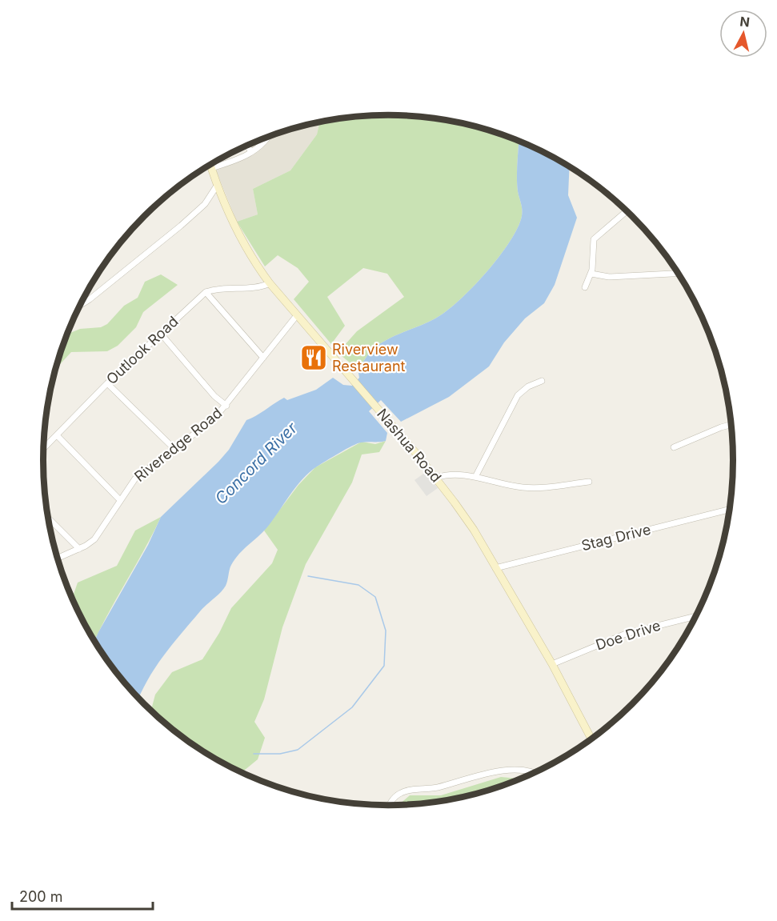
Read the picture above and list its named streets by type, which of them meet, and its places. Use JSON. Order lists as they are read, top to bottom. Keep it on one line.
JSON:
{"streets":{"main road":["Nashua Road"],"street":["Outlook Road","Riveredge Road","Stag Drive","Doe Drive"]},"crossings":[["Riveredge Road","Nashua Road"],["Nashua Road","Stag Drive"],["Nashua Road","Doe Drive"]],"water":["Concord River"],"places":{"restaurant":["Riverview Restaurant"]},"scale_bar":"200 m","north":"top"}
